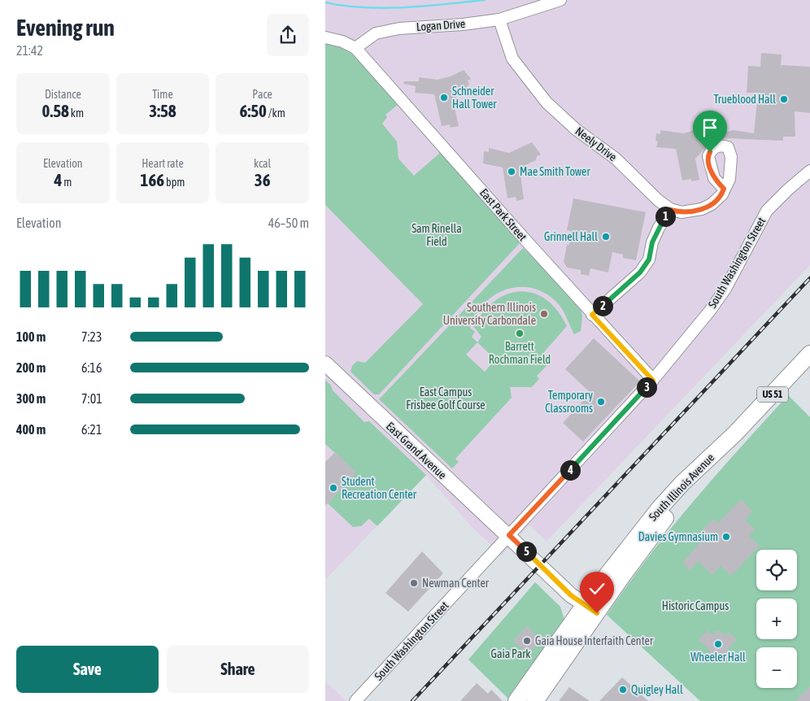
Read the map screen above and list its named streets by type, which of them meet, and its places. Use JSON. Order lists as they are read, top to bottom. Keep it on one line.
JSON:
{"streets":{"highway":["US 51","South Illinois Avenue"],"main road":["East Grand Avenue"],"street":["Logan Drive","Neely Drive","East Park Street","South Washington Street"]},"crossings":[["Logan Drive","Neely Drive"],["Logan Drive","East Park Street"],["East Park Street","South Washington Street"],["South Washington Street","East Grand Avenue"],["East Grand Avenue","South Illinois Avenue"]],"parks":["Sam Rinella Field","East Campus Frisbee Golf Course","Historic Campus","Gaia Park"],"places":["Schneider Hall Tower","Trueblood Hall","Mae Smith Tower","Grinnell Hall","Southern Illinois University Carbondale","Barrett Rochman Field","Temporary Classrooms","Student Recreation Center","Davies Gymnasium","Newman Center","Gaia House Interfaith Center","Wheeler Hall","Quigley Hall"],"page":{"heading":["Evening run","21:42"],"stats":[["Distance","0.58 km"],["Time","3:58"],["Pace","6:50 /km"],["Elevation","4 m"],["Heart rate","166 bpm"],["kcal","36"]],"pins":["1","2","3","4","5"],"chart":["Elevation","46–50 m"],"list":[{"name":"100 m","note":"7:23"},{"name":"200 m","note":"6:16"},{"name":"300 m","note":"7:01"},{"name":"400 m","note":"6:21"}],"map_buttons":["+","−"],"buttons":["Save","Share"]}}
